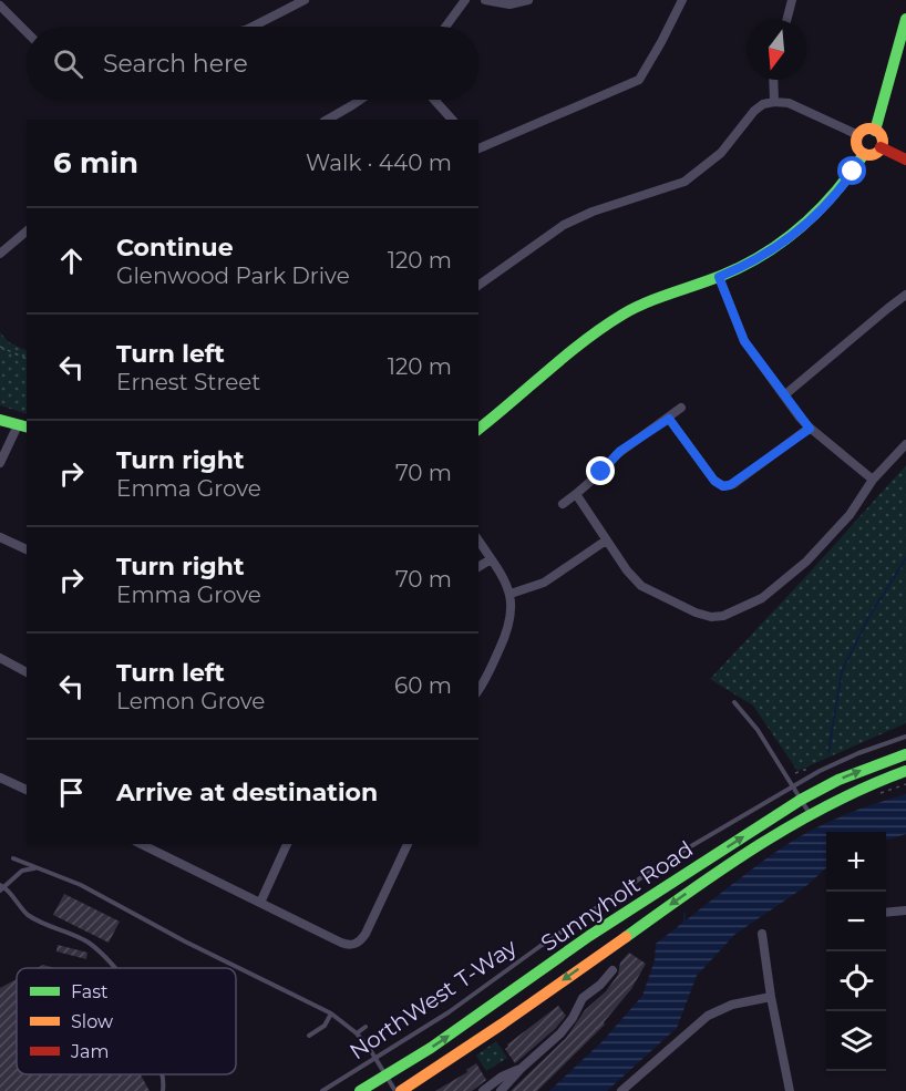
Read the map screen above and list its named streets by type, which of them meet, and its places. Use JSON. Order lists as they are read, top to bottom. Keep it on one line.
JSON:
{"streets":{"main road":["Sunnyholt Road"],"lane":["NorthWest T-Way"]},"legend":["Fast","Slow","Jam"],"north":"bottom","page":{"search":"Search here","heading":["6 min","Walk · 440 m"],"list":[["Continue","Glenwood Park Drive","120 m"],["Turn left","Ernest Street","120 m"],["Turn right","Emma Grove","70 m"],["Turn right","Emma Grove","70 m"],["Turn left","Lemon Grove","60 m"],"Arrive at destination"],"map_buttons":["+","−"]}}
